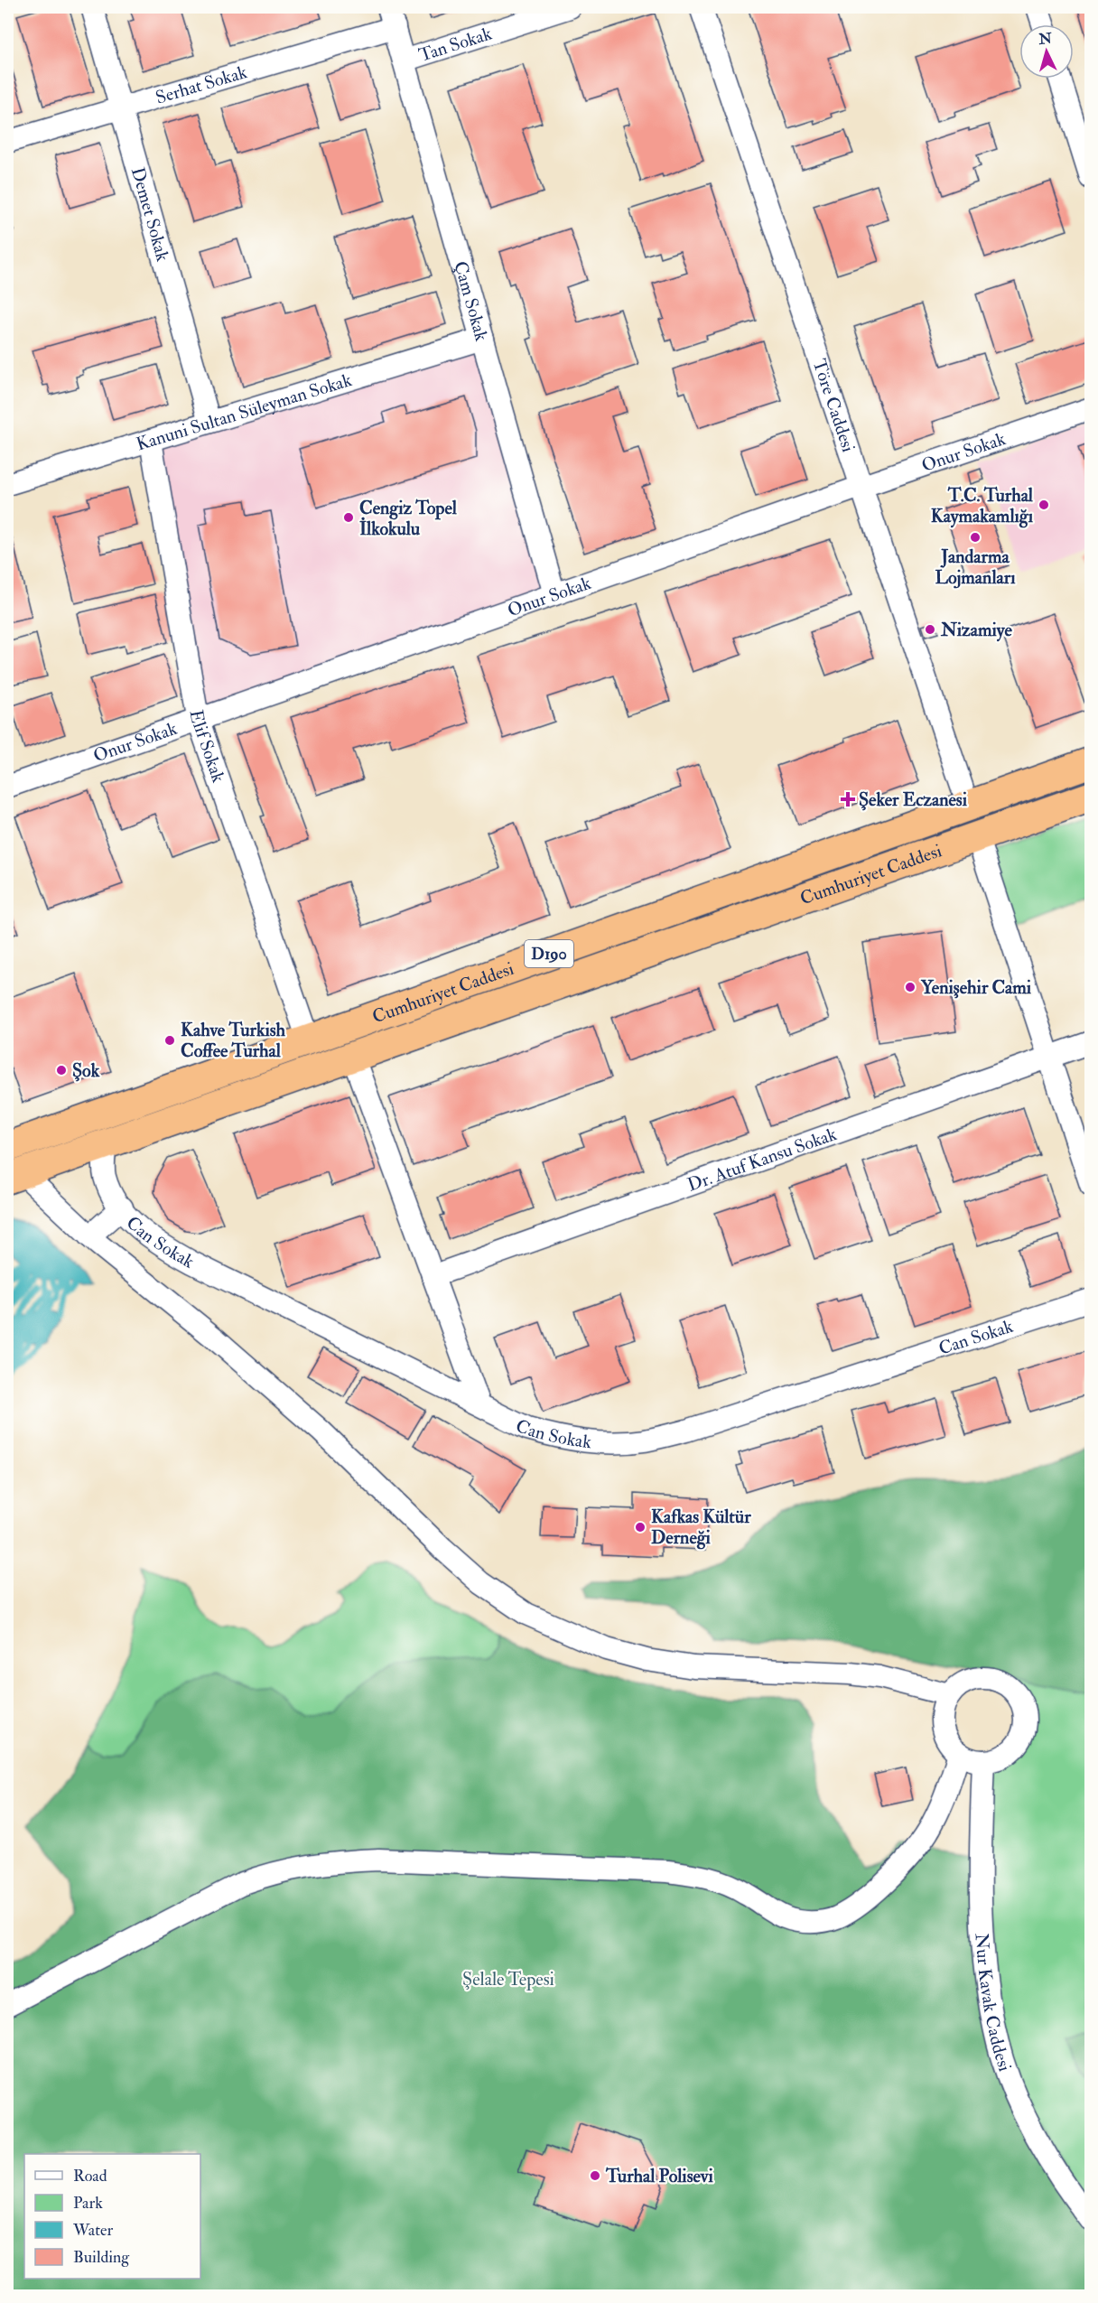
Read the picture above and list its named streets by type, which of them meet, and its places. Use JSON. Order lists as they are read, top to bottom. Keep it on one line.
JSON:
{"streets":{"highway":["Cumhuriyet Caddesi","D190"],"street":["Tan Sokak","Serhat Sokak","Demet Sokak","Çam Sokak","Töre Caddesi","Kanuni Sultan Süleyman Sokak","Onur Sokak","Elif Sokak","Dr. Atuf Kansu Sokak","Can Sokak","Nur Kavak Caddesi"]},"crossings":[["Tan Sokak","Çam Sokak"],["Serhat Sokak","Demet Sokak"],["Serhat Sokak","Çam Sokak"],["Demet Sokak","Kanuni Sultan Süleyman Sokak"],["Çam Sokak","Kanuni Sultan Süleyman Sokak"],["Çam Sokak","Onur Sokak"],["Töre Caddesi","Onur Sokak"],["Töre Caddesi","Cumhuriyet Caddesi"],["Kanuni Sultan Süleyman Sokak","Elif Sokak"],["Onur Sokak","Elif Sokak"],["Elif Sokak","Cumhuriyet Caddesi"],["Cumhuriyet Caddesi","Can Sokak"]],"parks":["Şelale Tepesi"],"places":{"other":["T.C. Turhal Kaymakamlığı","Cengiz Topel İlkokulu","Jandarma Lojmanları","Nizamiye","Yenişehir Cami","Kahve Turkish Coffee Turhal","Şok","Kafkas Kültür Derneği","Turhal Polisevi"],"health":["Şeker Eczanesi"]},"legend":["Road","Park","Water","Building"],"north":"top"}
